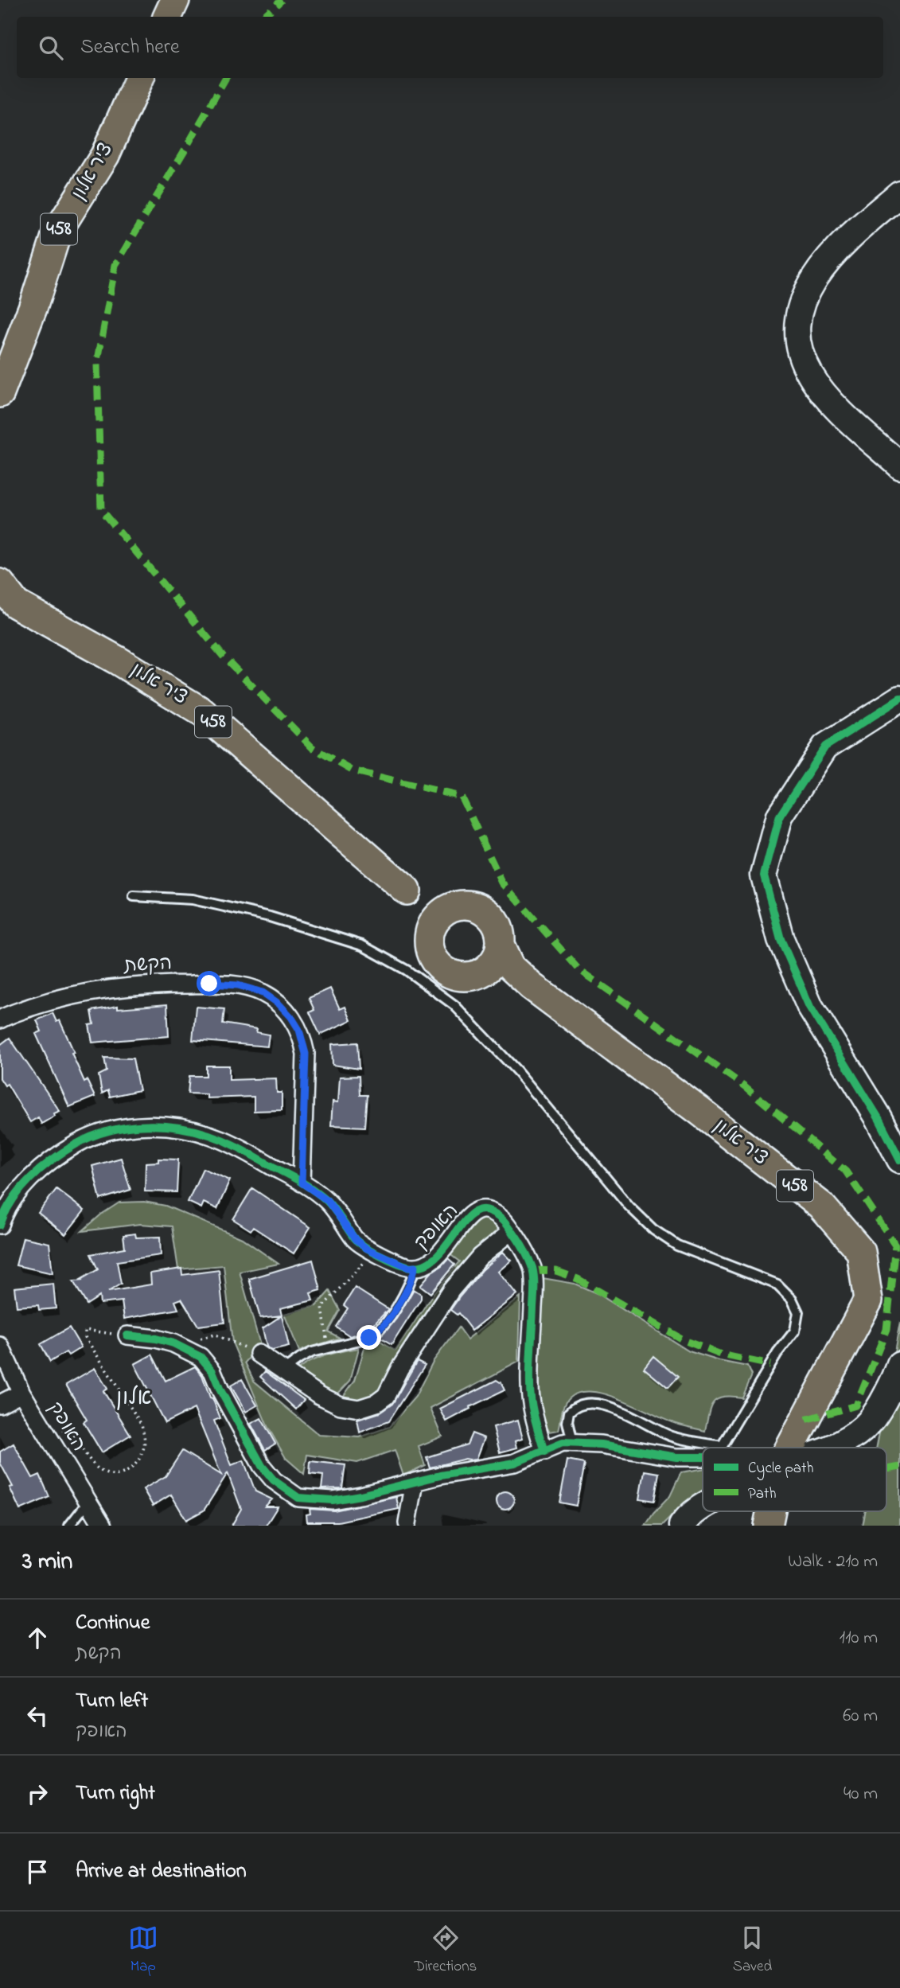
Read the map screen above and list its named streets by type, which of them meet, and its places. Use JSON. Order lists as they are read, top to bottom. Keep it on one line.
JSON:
{"streets":{"main road":["ציר אלון","458"],"street":["הקשת","האופק"]},"crossings":[["הקשת","האופק"]],"districts":["אלון"],"legend":["Cycle path","Path"],"page":{"search":"Search here","heading":["3 min","Walk · 210 m"],"list":[["Continue","הקשת","110 m"],["Turn left","האופק","60 m"],["Turn right","40 m"],"Arrive at destination"],"nav":["Map","Directions","Saved"]}}
